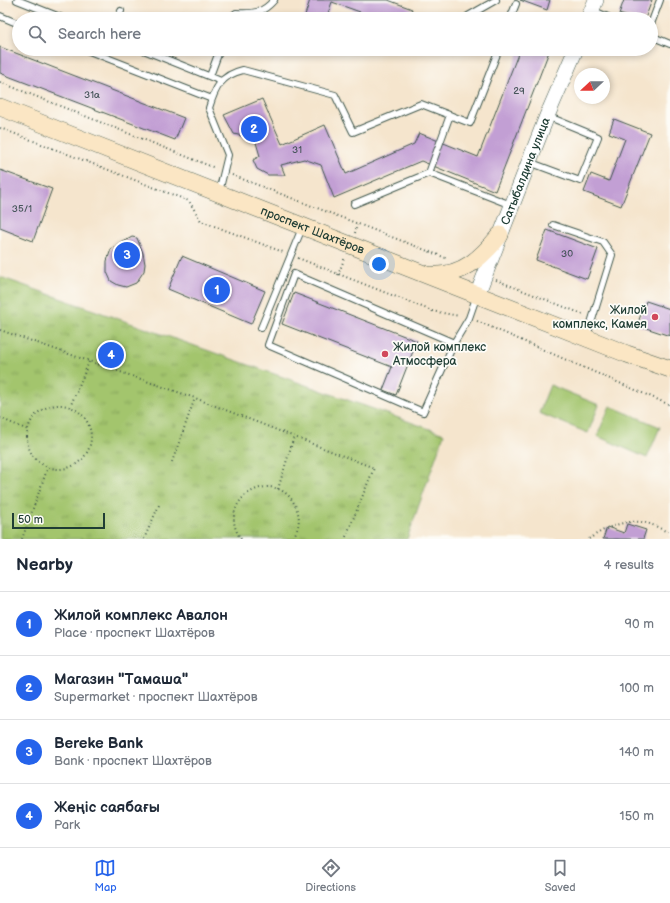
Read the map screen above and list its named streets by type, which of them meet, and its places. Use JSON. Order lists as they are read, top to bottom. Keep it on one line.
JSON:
{"streets":{"main road":["проспект Шахтёров"],"street":["Сатыбалдина улица"]},"crossings":[["Сатыбалдина улица","проспект Шахтёров"]],"places":["Жилой комплекс, Камея","Жилой комплекс Атмосфера"],"house_numbers":["29","31а","31","35/1","30"],"scale_bar":"50 m","north":"left","page":{"search":"Search here","pins":["2","3","1","4"],"scale":"50 m","heading":["Nearby","4 results"],"list":[{"mark":"1","name":"Жилой комплекс Авалон","note":"Place · проспект Шахтёров","value":"90 m"},{"mark":"2","name":"Магазин \"Тамаша\"","note":"Supermarket · проспект Шахтёров","value":"100 m"},{"mark":"3","name":"Bereke Bank","note":"Bank · проспект Шахтёров","value":"140 m"},{"mark":"4","name":"Жеңіс саябағы","note":"Park","value":"150 m"}],"nav":["Map","Directions","Saved"]}}
